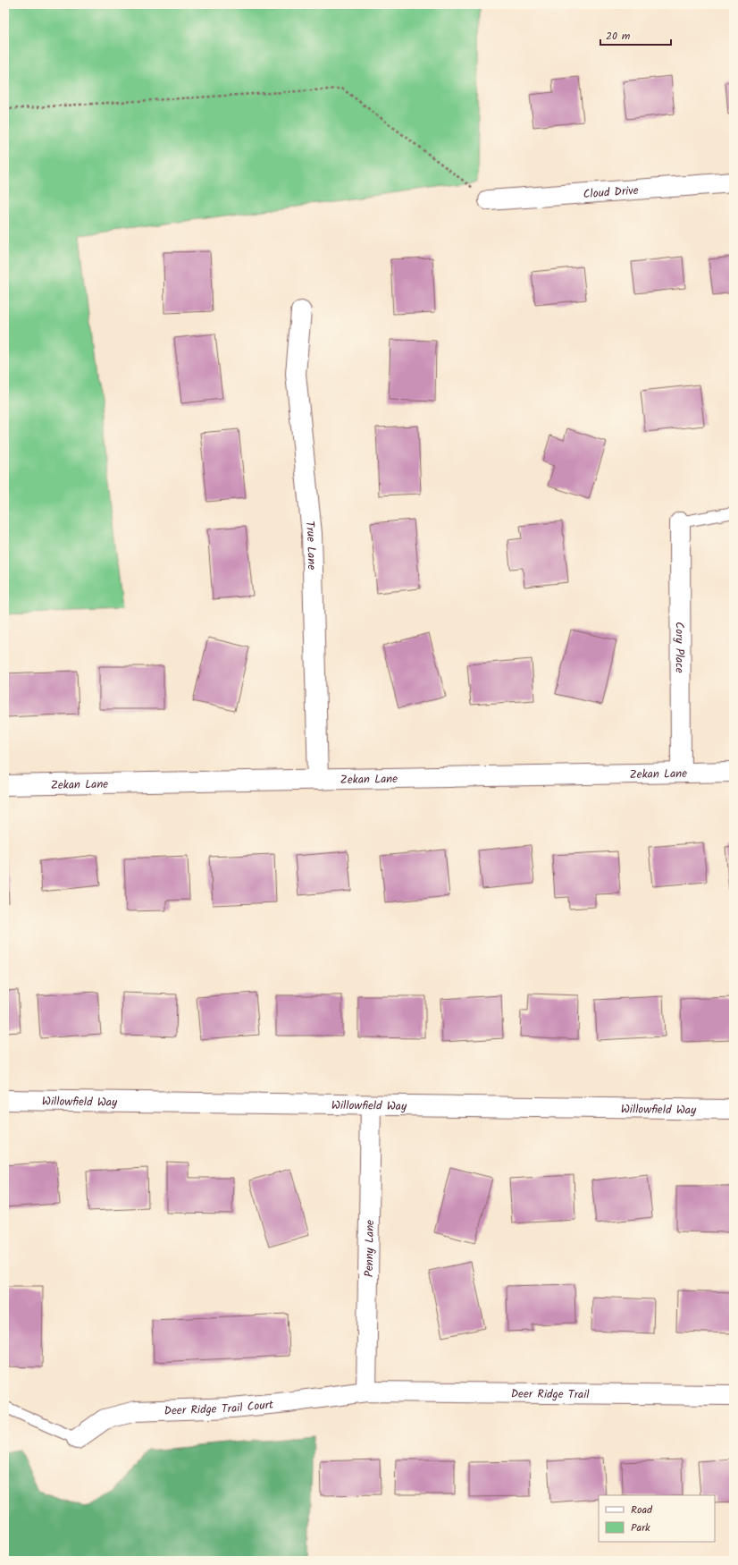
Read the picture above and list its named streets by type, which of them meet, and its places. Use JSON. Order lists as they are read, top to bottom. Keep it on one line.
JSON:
{"streets":{"street":["Cloud Drive","True Lane","Cory Place","Zekan Lane","Willowfield Way","Penny Lane","Deer Ridge Trail","Deer Ridge Trail Court"]},"crossings":[["True Lane","Zekan Lane"],["Cory Place","Zekan Lane"],["Willowfield Way","Penny Lane"],["Penny Lane","Deer Ridge Trail"],["Penny Lane","Deer Ridge Trail Court"],["Deer Ridge Trail","Deer Ridge Trail Court"]],"legend":["Road","Park"],"scale_bar":"20 m"}
